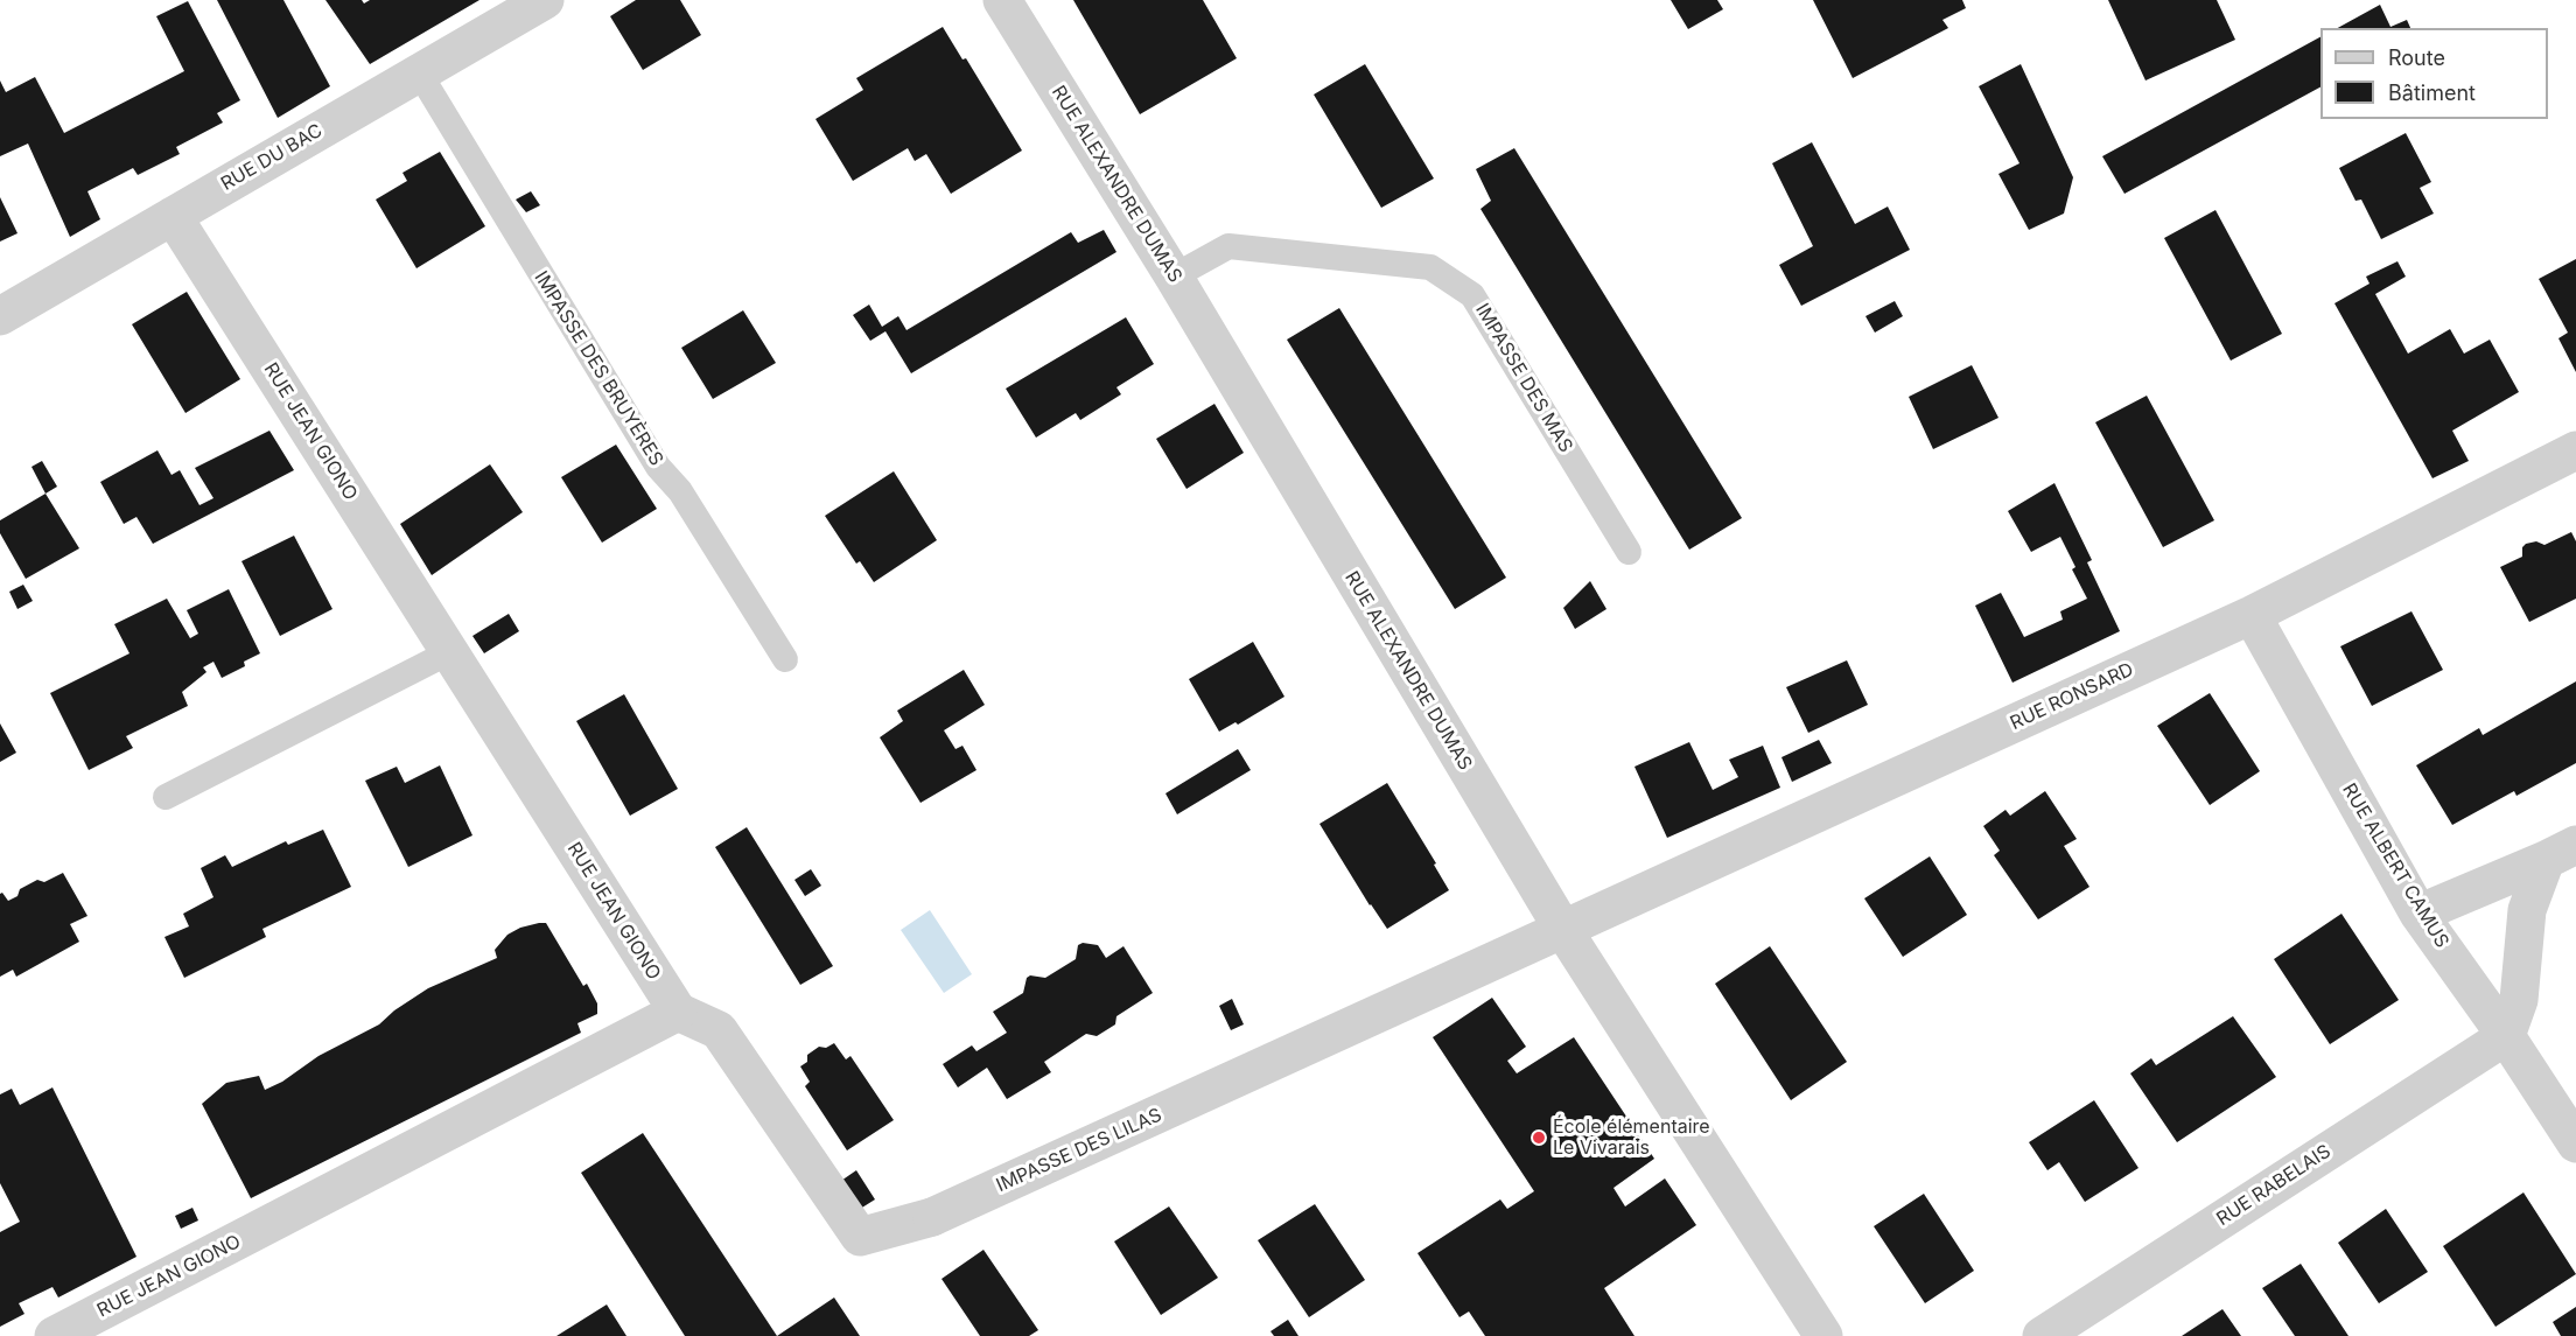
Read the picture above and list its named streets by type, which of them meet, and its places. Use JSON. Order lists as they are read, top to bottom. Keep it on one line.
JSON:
{"streets":{"street":["RUE DU BAC","RUE ALEXANDRE DUMAS","RUE JEAN GIONO","RUE RONSARD","RUE ALBERT CAMUS","IMPASSE DES LILAS","RUE RABELAIS"],"lane":["IMPASSE DES BRUYÈRES","IMPASSE DES MAS"]},"crossings":[["RUE DU BAC","IMPASSE DES BRUYÈRES"],["RUE DU BAC","RUE JEAN GIONO"],["RUE ALEXANDRE DUMAS","IMPASSE DES MAS"],["RUE ALEXANDRE DUMAS","RUE RONSARD"],["RUE ALEXANDRE DUMAS","IMPASSE DES LILAS"],["RUE JEAN GIONO","IMPASSE DES LILAS"],["RUE RONSARD","RUE ALBERT CAMUS"],["RUE RONSARD","IMPASSE DES LILAS"],["RUE ALBERT CAMUS","RUE RABELAIS"]],"places":["École élémentaire Le Vivarais"],"legend":["Route","Bâtiment"]}
